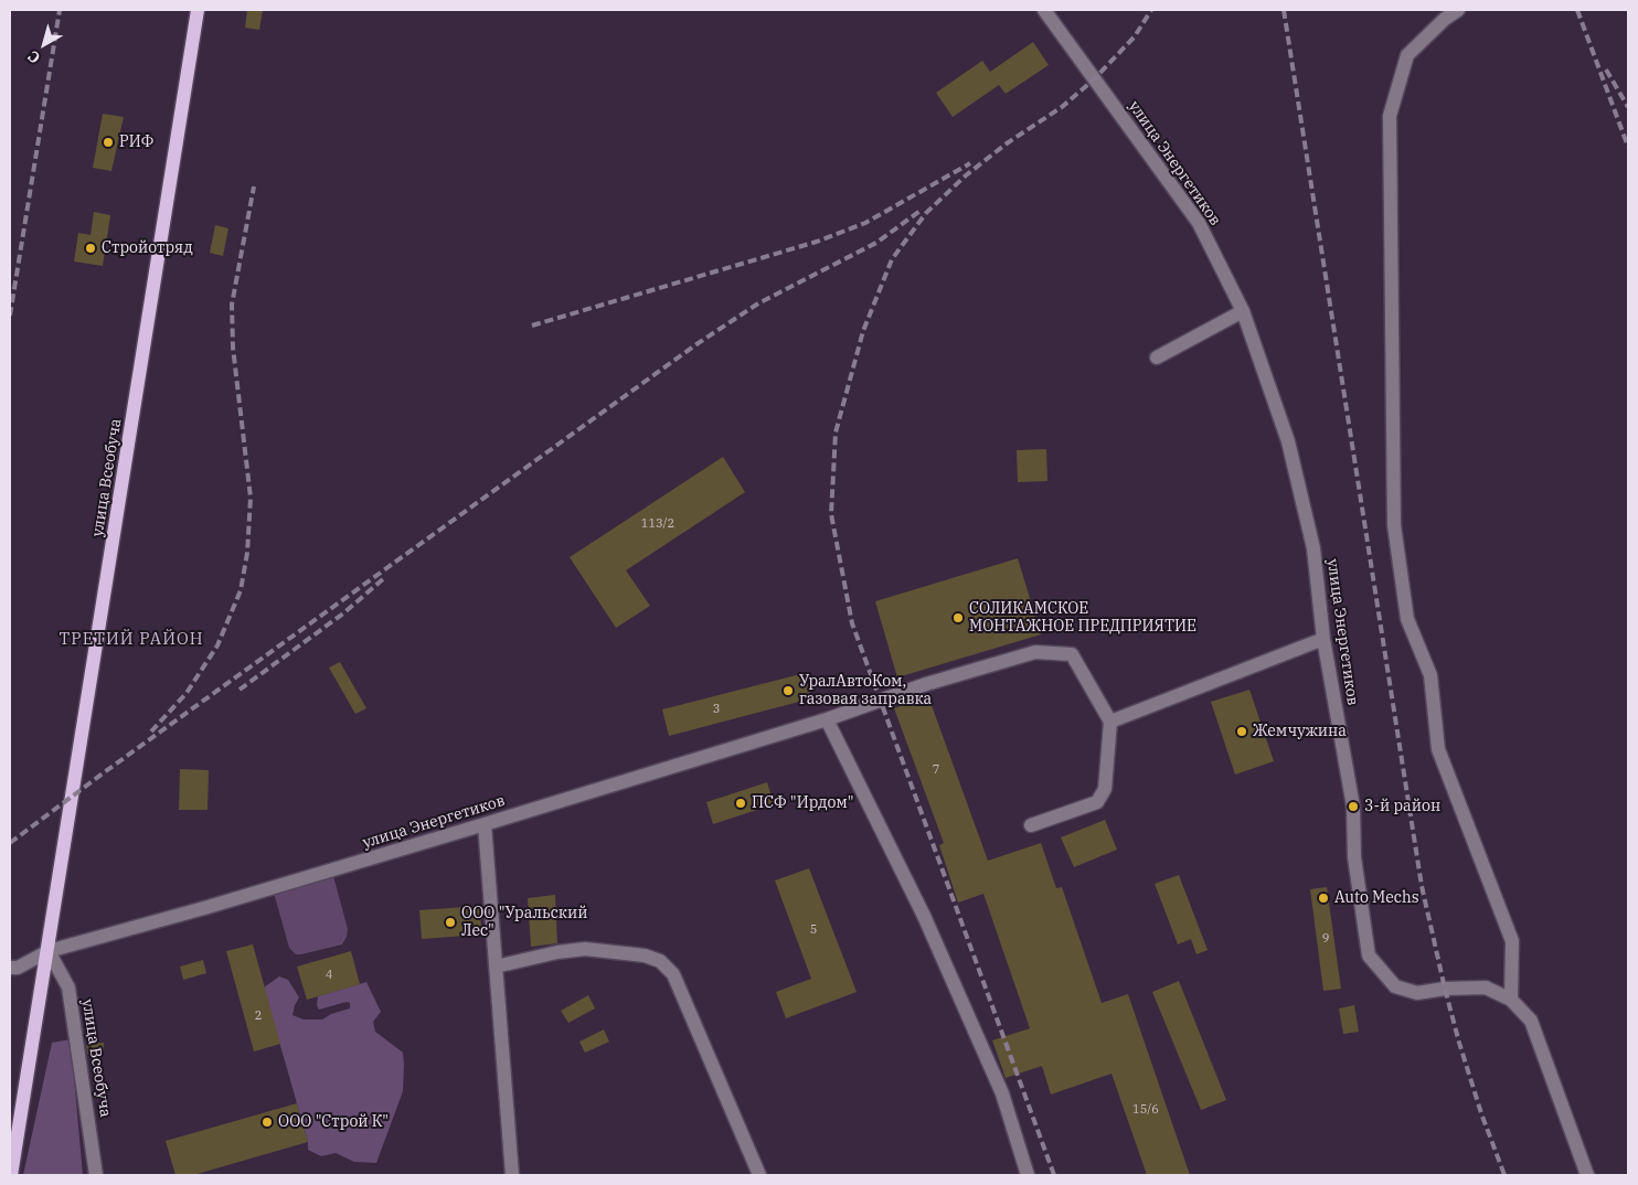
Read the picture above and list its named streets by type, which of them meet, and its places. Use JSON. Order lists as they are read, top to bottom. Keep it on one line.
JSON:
{"streets":{"main road":["улица Всеобуча"],"street":["улица Энергетиков"]},"crossings":[["улица Энергетиков","улица Всеобуча"]],"districts":["ТРЕТИЙ РАЙОН"],"places":["РИФ","Стройотряд","СОЛИКАМСКОЕ МОНТАЖНОЕ ПРЕДПРИЯТИЕ","УралАвтоКом, газовая заправка","Жемчужина","ПСФ \"Ирдом\"","3-й район","Auto Mechs","ООО \"Уральский Лес\"","ООО \"Строй К\""],"house_numbers":["113/2","3","7","5","9","4","2","15/6"],"north":"bottom left"}
